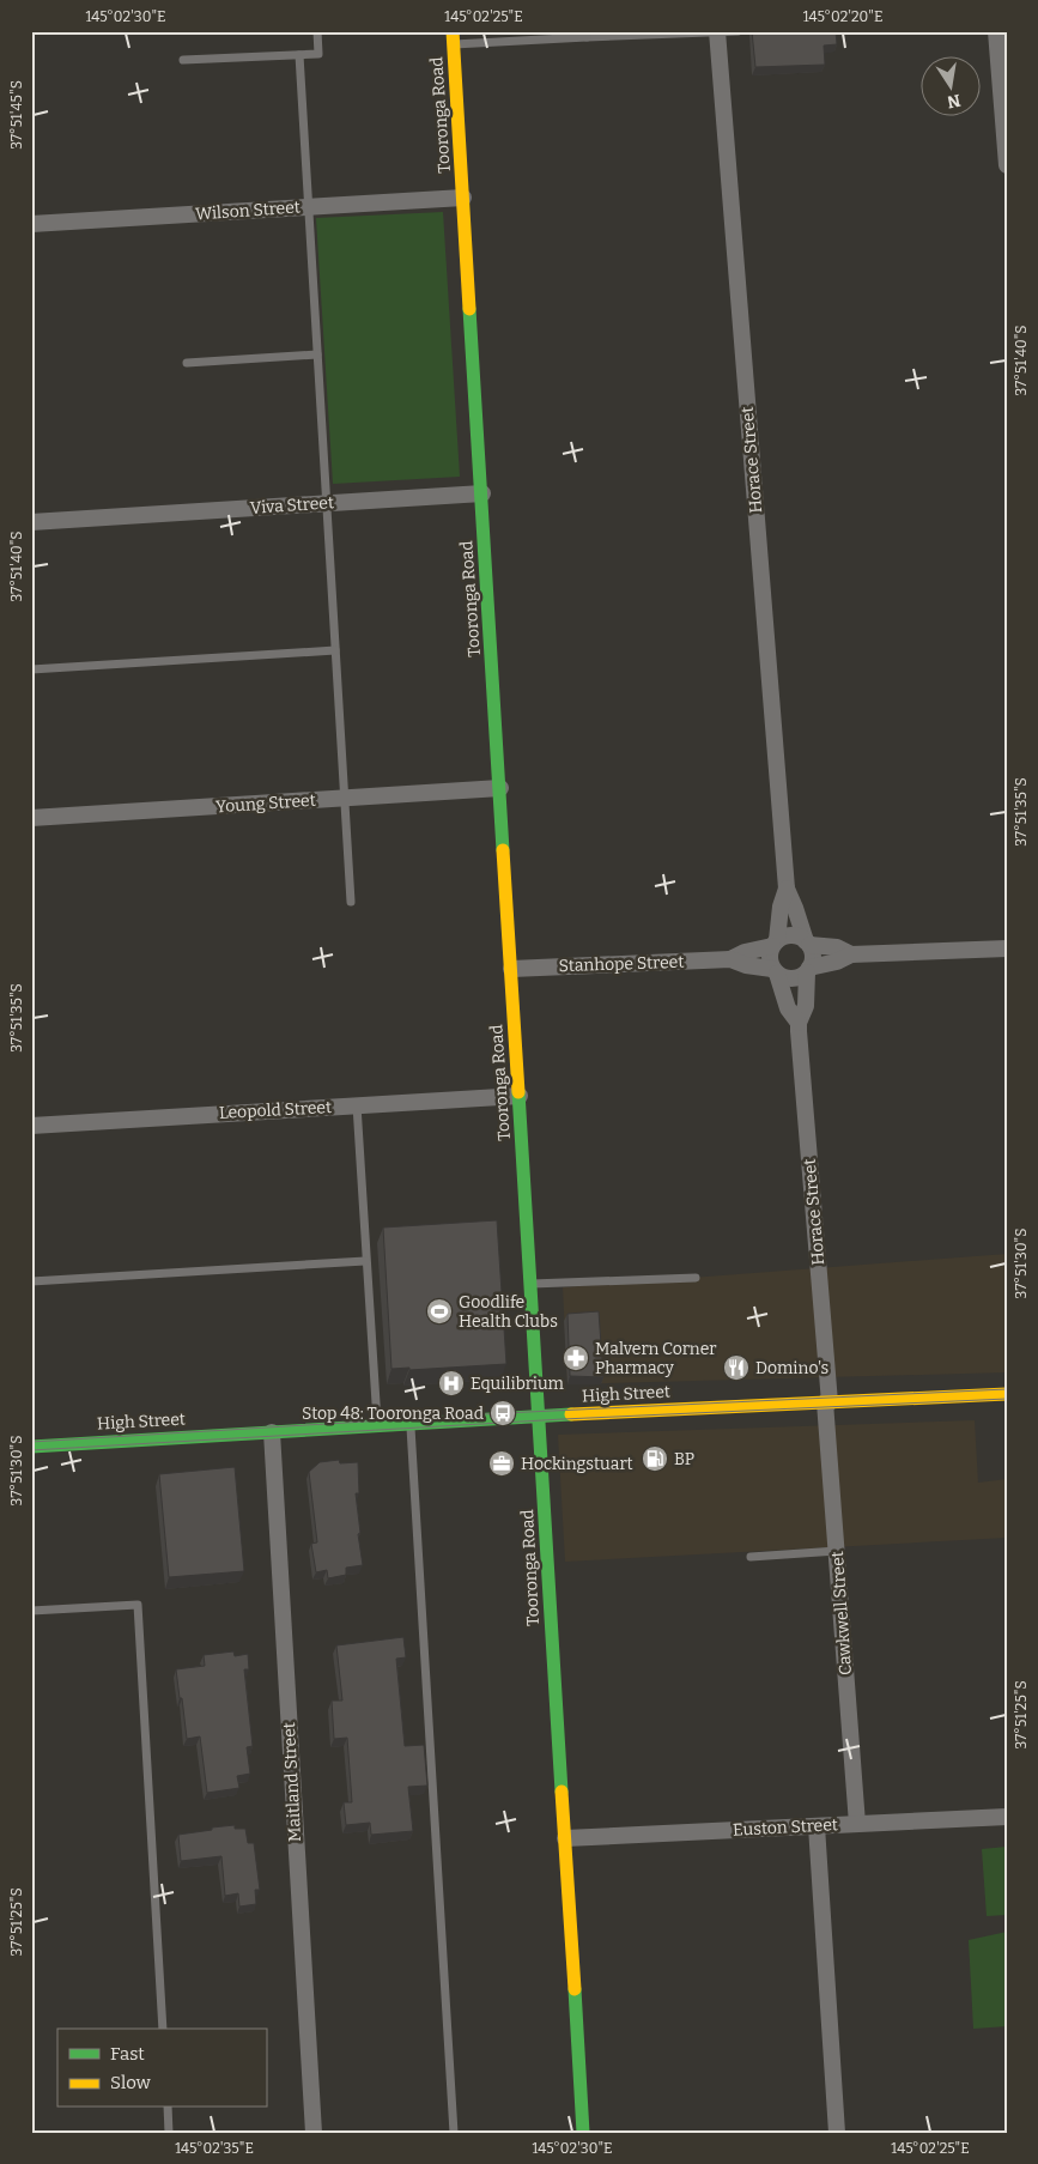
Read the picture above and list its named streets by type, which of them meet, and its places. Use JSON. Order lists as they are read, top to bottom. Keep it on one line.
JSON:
{"streets":{"main road":["Tooronga Road","High Street"],"street":["Wilson Street","Horace Street","Viva Street","Young Street","Stanhope Street","Leopold Street","Cawkwell Street","Maitland Street","Euston Street"]},"crossings":[["Tooronga Road","Wilson Street"],["Tooronga Road","Viva Street"],["Tooronga Road","Young Street"],["Tooronga Road","Stanhope Street"],["Tooronga Road","Leopold Street"],["Tooronga Road","High Street"],["Tooronga Road","Euston Street"],["Horace Street","Stanhope Street"],["Horace Street","High Street"],["Horace Street","Cawkwell Street"],["High Street","Cawkwell Street"],["High Street","Maitland Street"],["Cawkwell Street","Euston Street"]],"places":{"sports":["Goodlife Health Clubs"],"pharmacy":["Malvern Corner Pharmacy"],"restaurant":["Domino's"],"hospital":["Equilibrium"],"bus stop":["Stop 48: Tooronga Road"],"fuel station":["BP"],"office":["Hockingstuart"]},"legend":["Fast","Slow"],"north":"bottom","coordinates":["145°02'30\"E","145°02'25\"E","145°02'20\"E","37°51'45\"S","37°51'40\"S","37°51'35\"S","37°51'30\"S","37°51'25\"S","145°02'35\"E"]}
